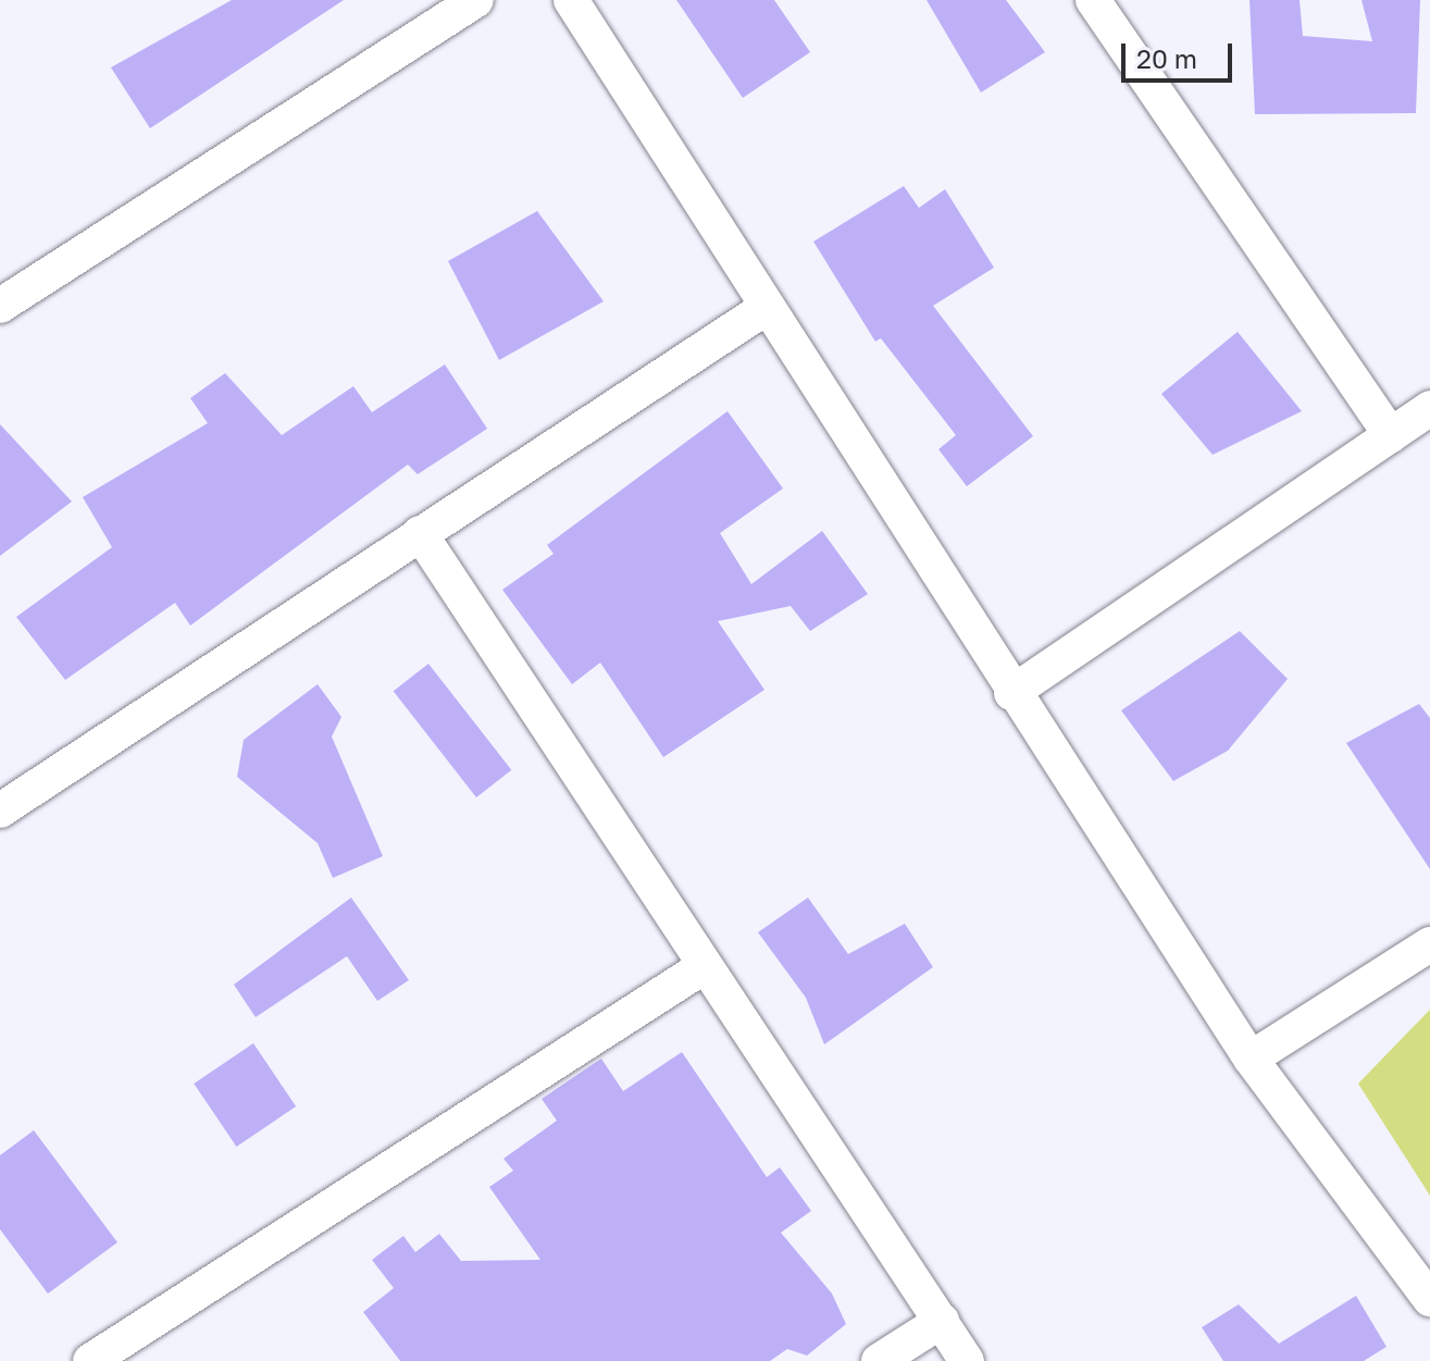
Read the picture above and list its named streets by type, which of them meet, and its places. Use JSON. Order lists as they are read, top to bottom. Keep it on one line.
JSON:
{"scale_bar":"20 m"}
